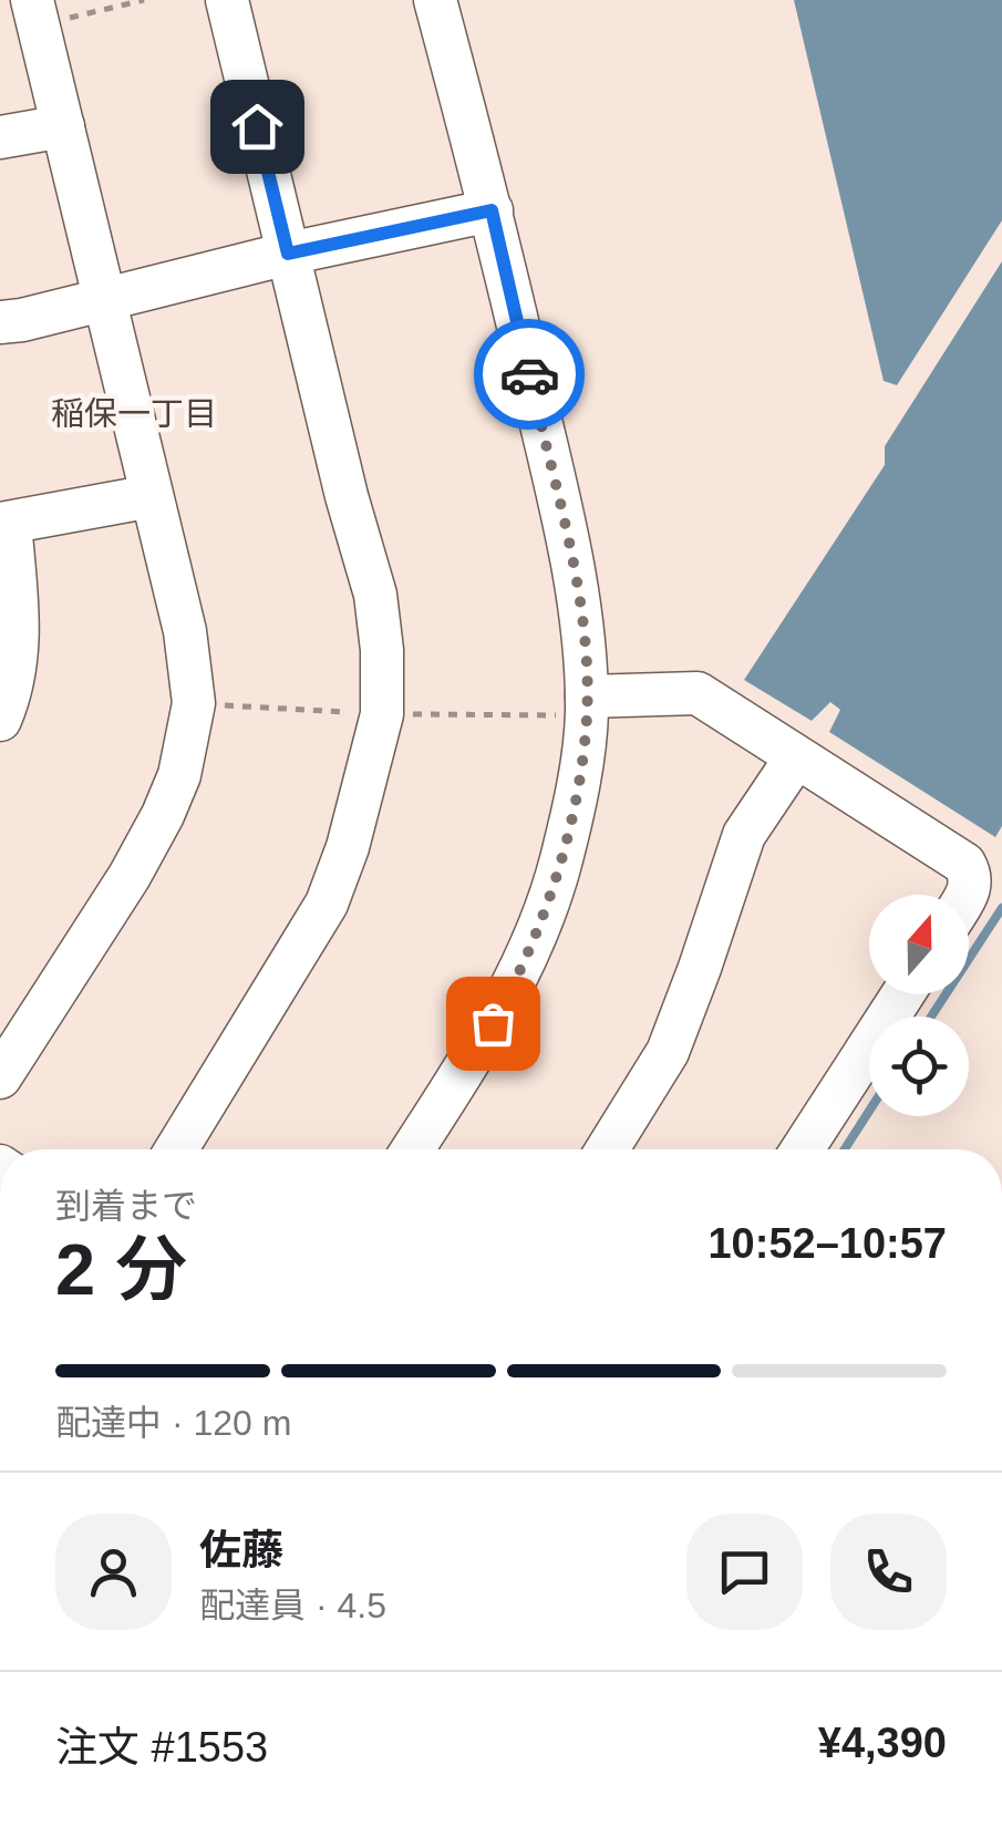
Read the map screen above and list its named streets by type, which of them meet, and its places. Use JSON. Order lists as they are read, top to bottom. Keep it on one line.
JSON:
{"districts":["稲保一丁目"],"north":"top","page":{"heading":["2 分","到着まで","10:52–10:57"],"panel":["佐藤","配達員 · 4.5","注文 #1553","¥4,390"],"bar":"配達中 · 120 m"}}
